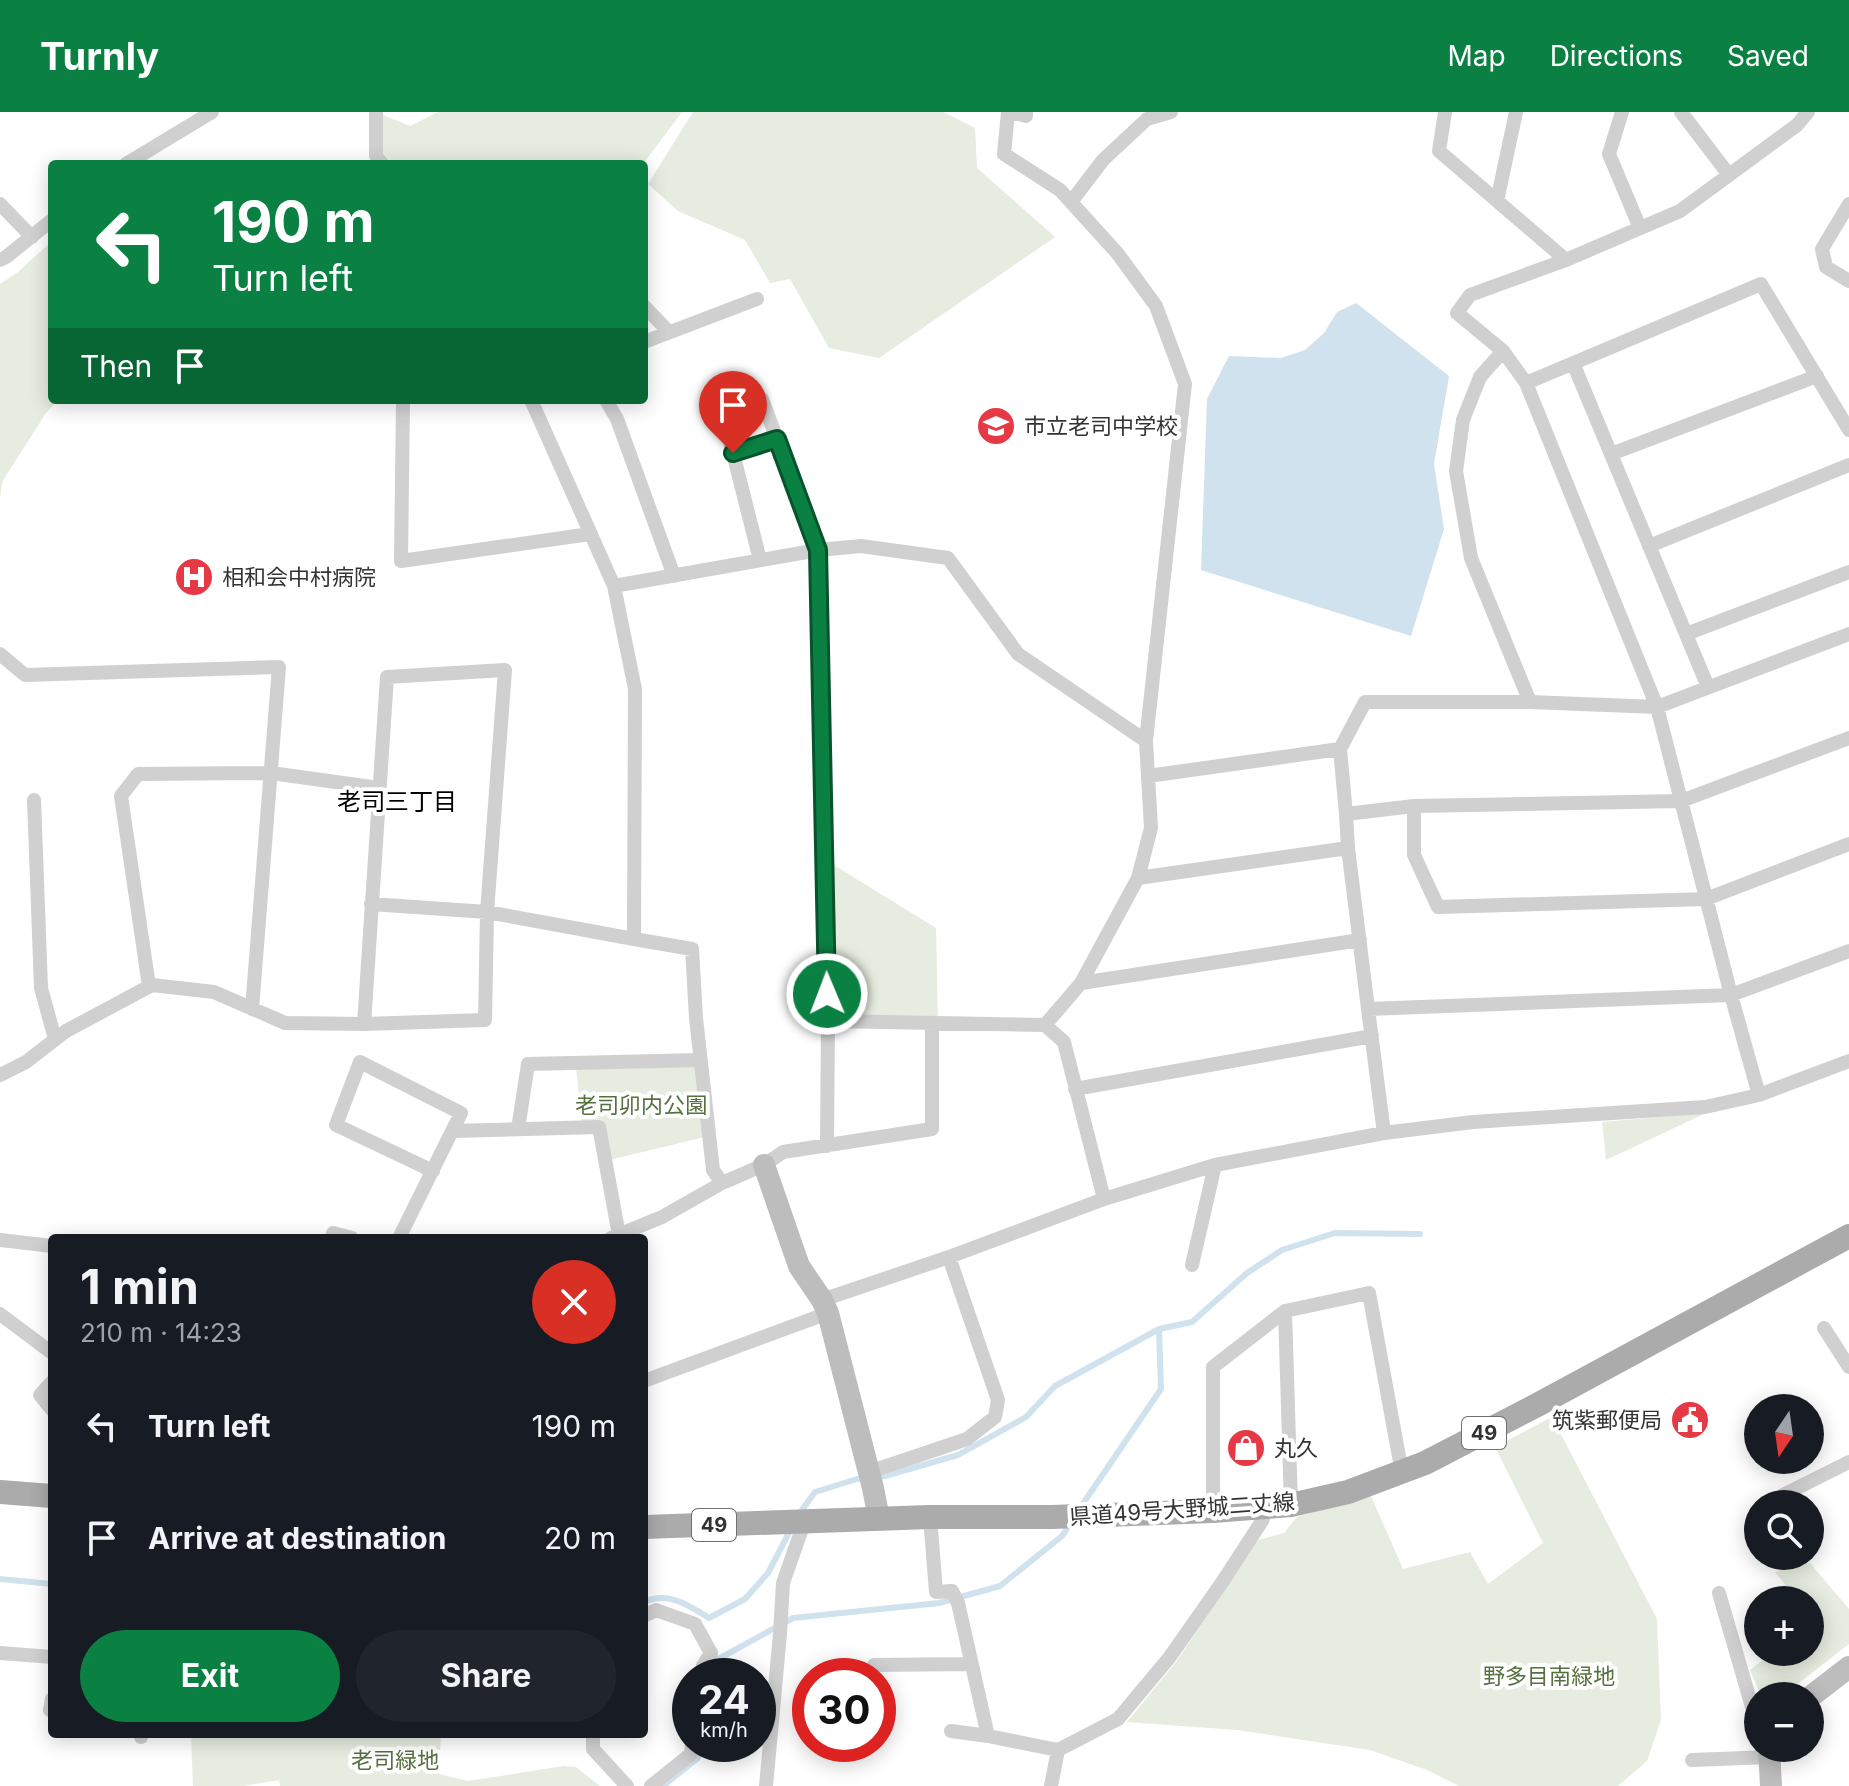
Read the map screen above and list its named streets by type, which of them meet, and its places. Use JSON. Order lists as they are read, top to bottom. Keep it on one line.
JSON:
{"streets":{"main road":["49","県道49号大野城二丈線"]},"districts":["老司三丁目"],"parks":["老司卯内公園","野多目南緑地","老司緑地"],"places":{"school or university":["市立老司中学校"],"hospital":["相和会中村病院"],"public building":["筑紫郵便局"],"shop":["丸久"]},"north":"bottom","page":{"header":"Turnly","nav":["Map","Directions","Saved"],"turn":["190 m","Turn left"],"then":"Then","heading":["1 min","210 m · 14:23"],"list":[{"name":"Turn left","value":"190 m"},{"name":"Arrive at destination","value":"20 m"}],"map_buttons":["+","−"],"buttons":["Exit","Share"],"speed":"24 km/h","limit":"30"}}
